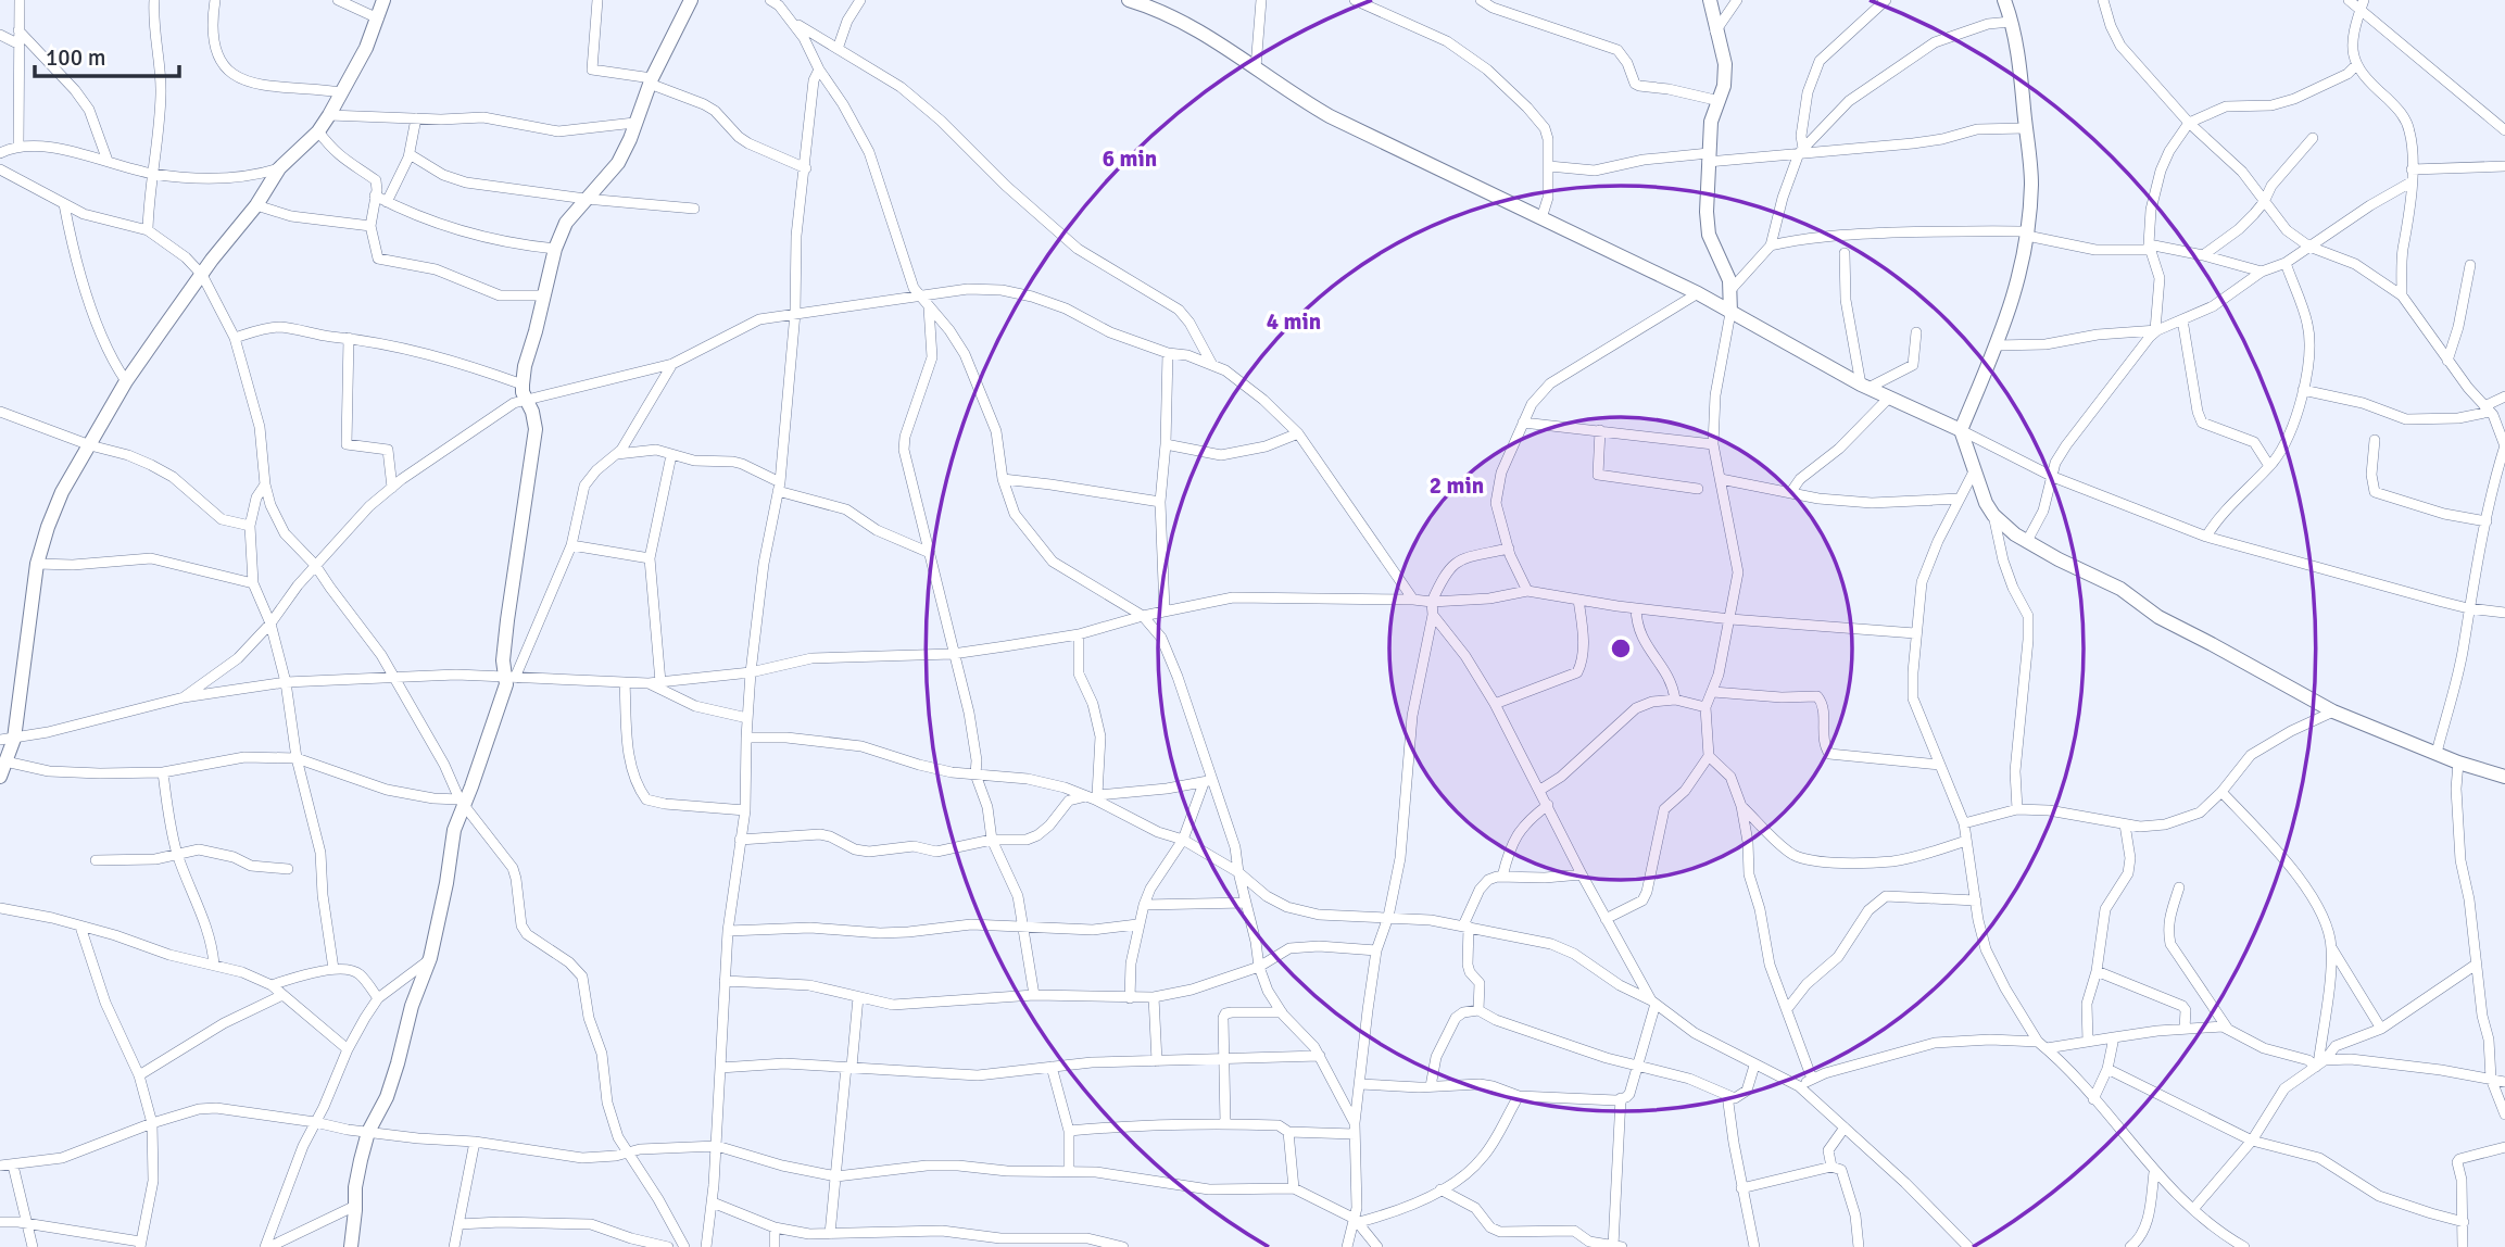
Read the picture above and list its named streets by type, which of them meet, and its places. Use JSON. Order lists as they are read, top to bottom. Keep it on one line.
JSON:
{"scale_bar":"100 m","rings":["6 min","4 min","2 min"]}
